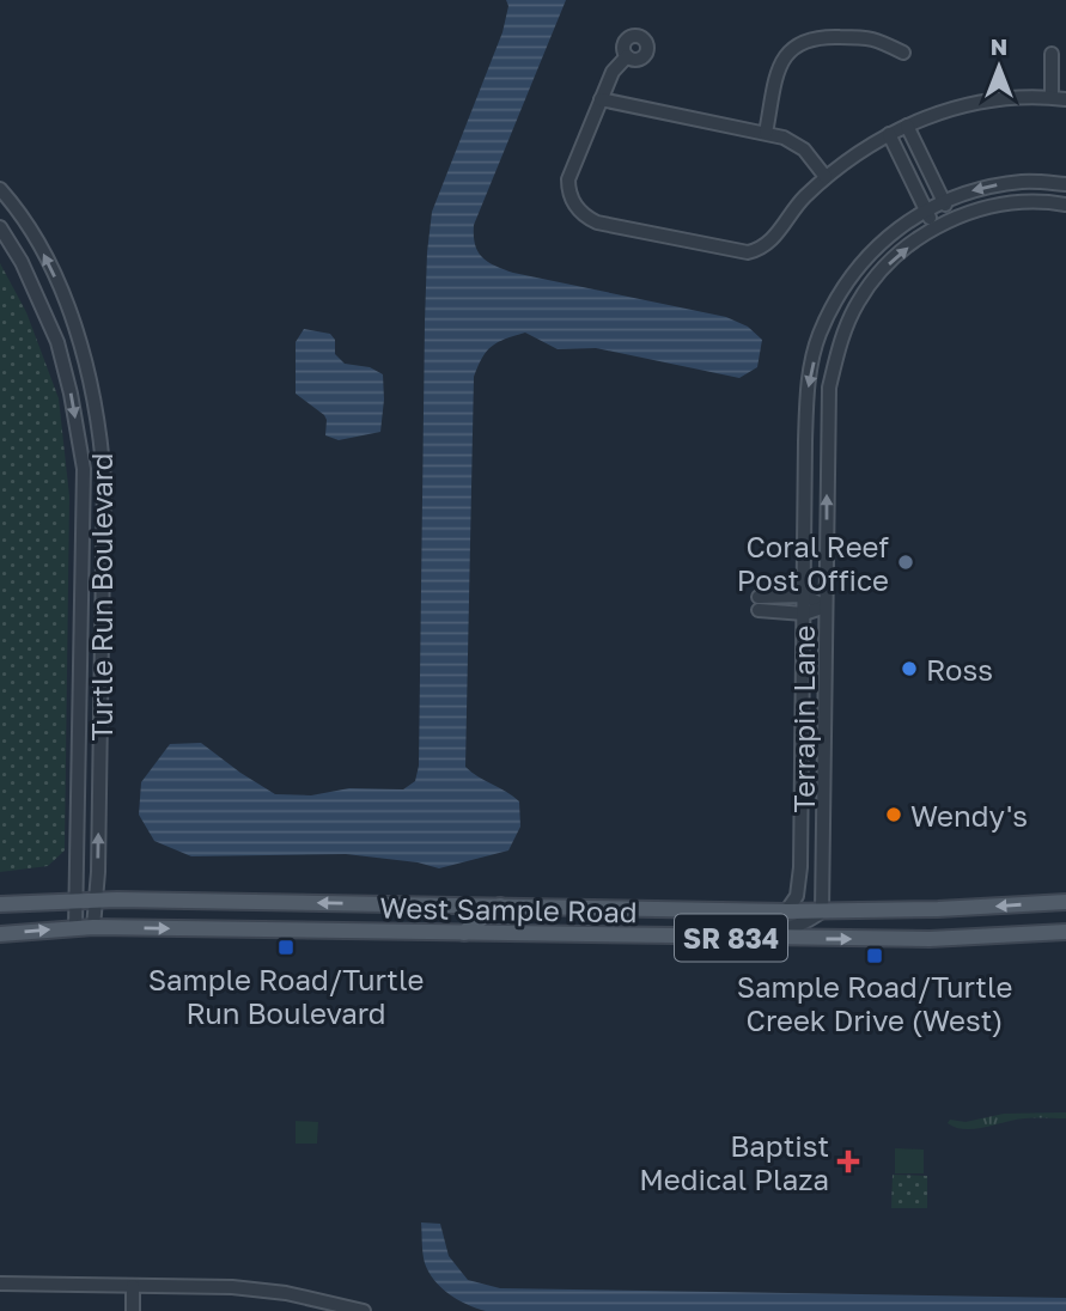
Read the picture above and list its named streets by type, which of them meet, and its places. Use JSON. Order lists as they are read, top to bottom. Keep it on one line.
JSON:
{"streets":{"main road":["West Sample Road","SR 834"],"street":["Turtle Run Boulevard","Terrapin Lane"]},"crossings":[["Turtle Run Boulevard","West Sample Road"],["Terrapin Lane","West Sample Road"]],"places":{"other":["Coral Reef Post Office","Ross","Wendy's"],"transit":["Sample Road/Turtle Run Boulevard","Sample Road/Turtle Creek Drive (West)"],"health":["Baptist Medical Plaza"]},"north":"top"}
